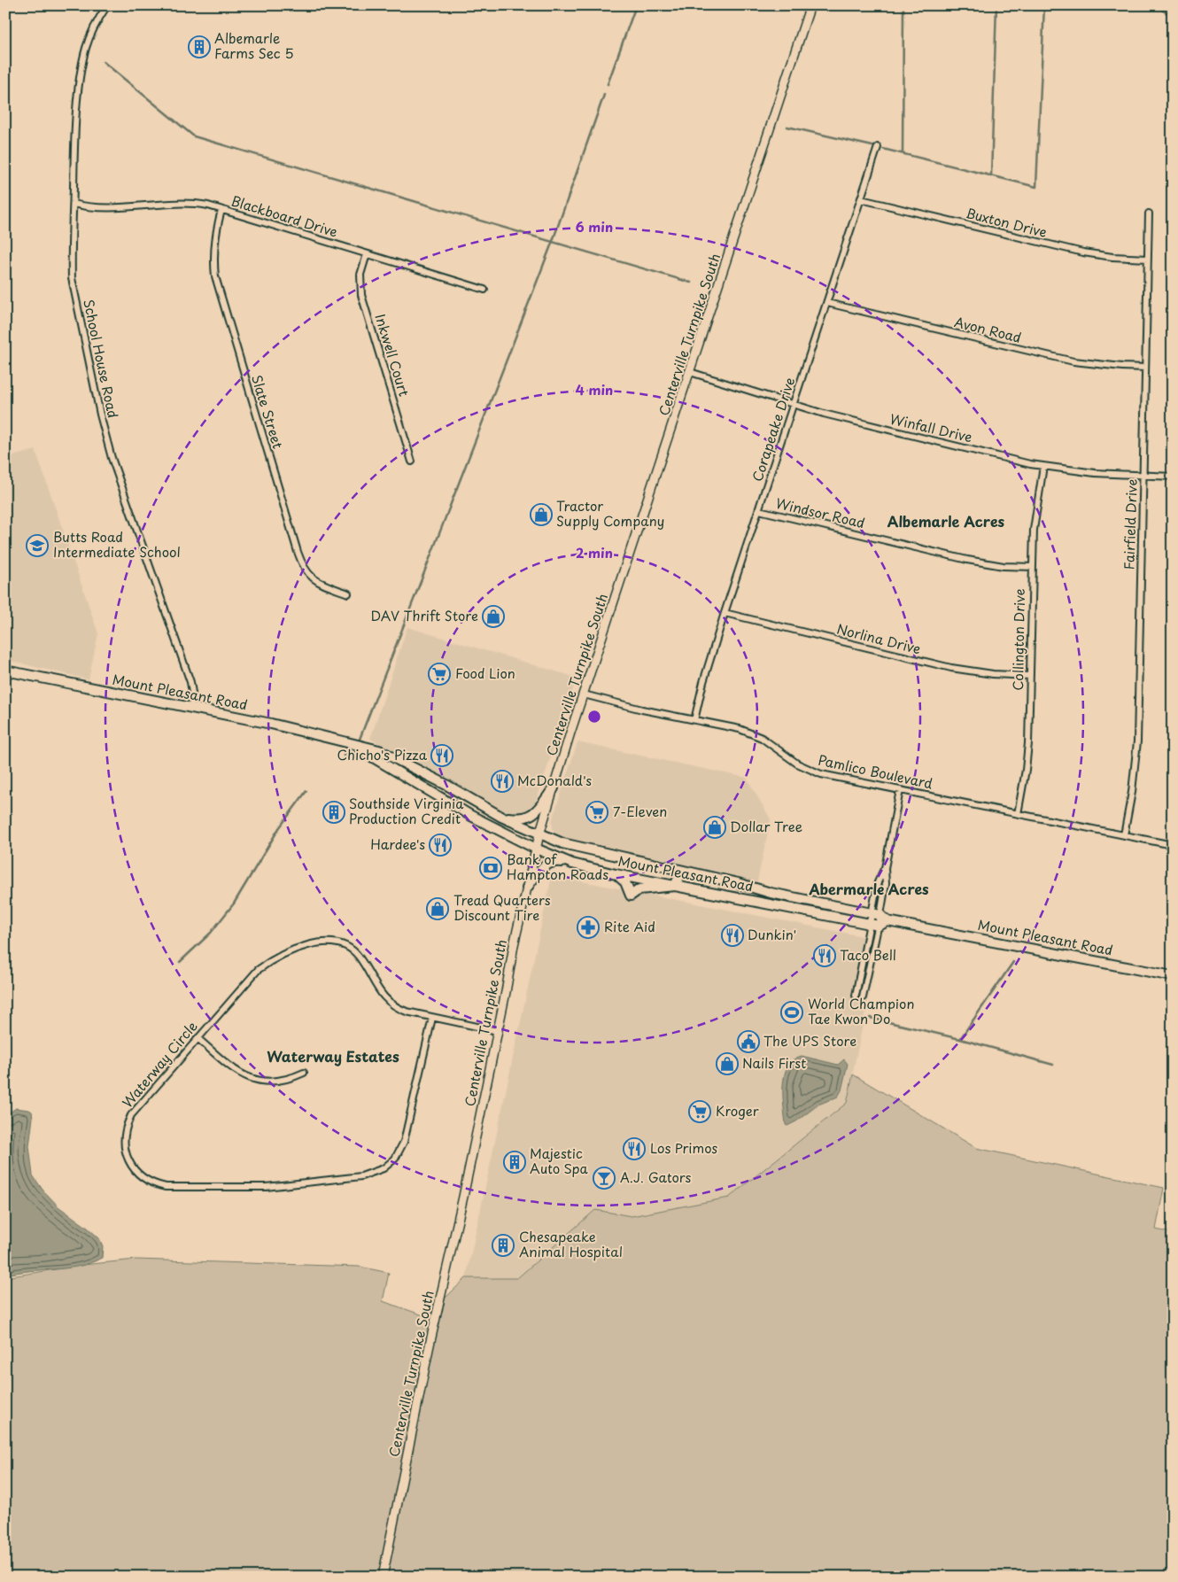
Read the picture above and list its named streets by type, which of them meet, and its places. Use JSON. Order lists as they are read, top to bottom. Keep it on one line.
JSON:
{"streets":{"highway":["Mount Pleasant Road"],"main road":["Centerville Turnpike South"],"street":["Blackboard Drive","Buxton Drive","Avon Road","Inkwell Court","School House Road","Slate Street","Winfall Drive","Corapeake Drive","Windsor Road","Fairfield Drive","Norlina Drive","Collington Drive","Pamlico Boulevard","Waterway Circle"]},"crossings":[["Blackboard Drive","Inkwell Court"],["Blackboard Drive","School House Road"],["Blackboard Drive","Slate Street"],["Buxton Drive","Corapeake Drive"],["Buxton Drive","Fairfield Drive"],["Avon Road","Corapeake Drive"],["Avon Road","Fairfield Drive"],["Centerville Turnpike South","Winfall Drive"],["Centerville Turnpike South","Mount Pleasant Road"],["Centerville Turnpike South","Pamlico Boulevard"],["Centerville Turnpike South","Waterway Circle"],["School House Road","Mount Pleasant Road"],["Winfall Drive","Corapeake Drive"],["Winfall Drive","Fairfield Drive"],["Winfall Drive","Collington Drive"],["Corapeake Drive","Windsor Road"],["Corapeake Drive","Norlina Drive"],["Corapeake Drive","Pamlico Boulevard"],["Windsor Road","Collington Drive"],["Fairfield Drive","Pamlico Boulevard"],["Norlina Drive","Collington Drive"],["Collington Drive","Pamlico Boulevard"]],"districts":["Albemarle Acres","Abermarle Acres","Waterway Estates"],"places":{"building":["Albemarle Farms Sec 5","Southside Virginia Production Credit","Majestic Auto Spa","Chesapeake Animal Hospital"],"shop":["Tractor Supply Company","DAV Thrift Store","Dollar Tree","Tread Quarters Discount Tire","Nails First"],"school or university":["Butts Road Intermediate School"],"supermarket":["Food Lion","7-Eleven","Kroger"],"restaurant":["Chicho's Pizza","McDonald's","Hardee's","Dunkin'","Taco Bell","Los Primos"],"bank":["Bank of Hampton Roads"],"pharmacy":["Rite Aid"],"sports":["World Champion Tae Kwon Do"],"public building":["The UPS Store"],"bar":["A.J. Gators"]},"rings":["6 min","4 min","2 min"]}
